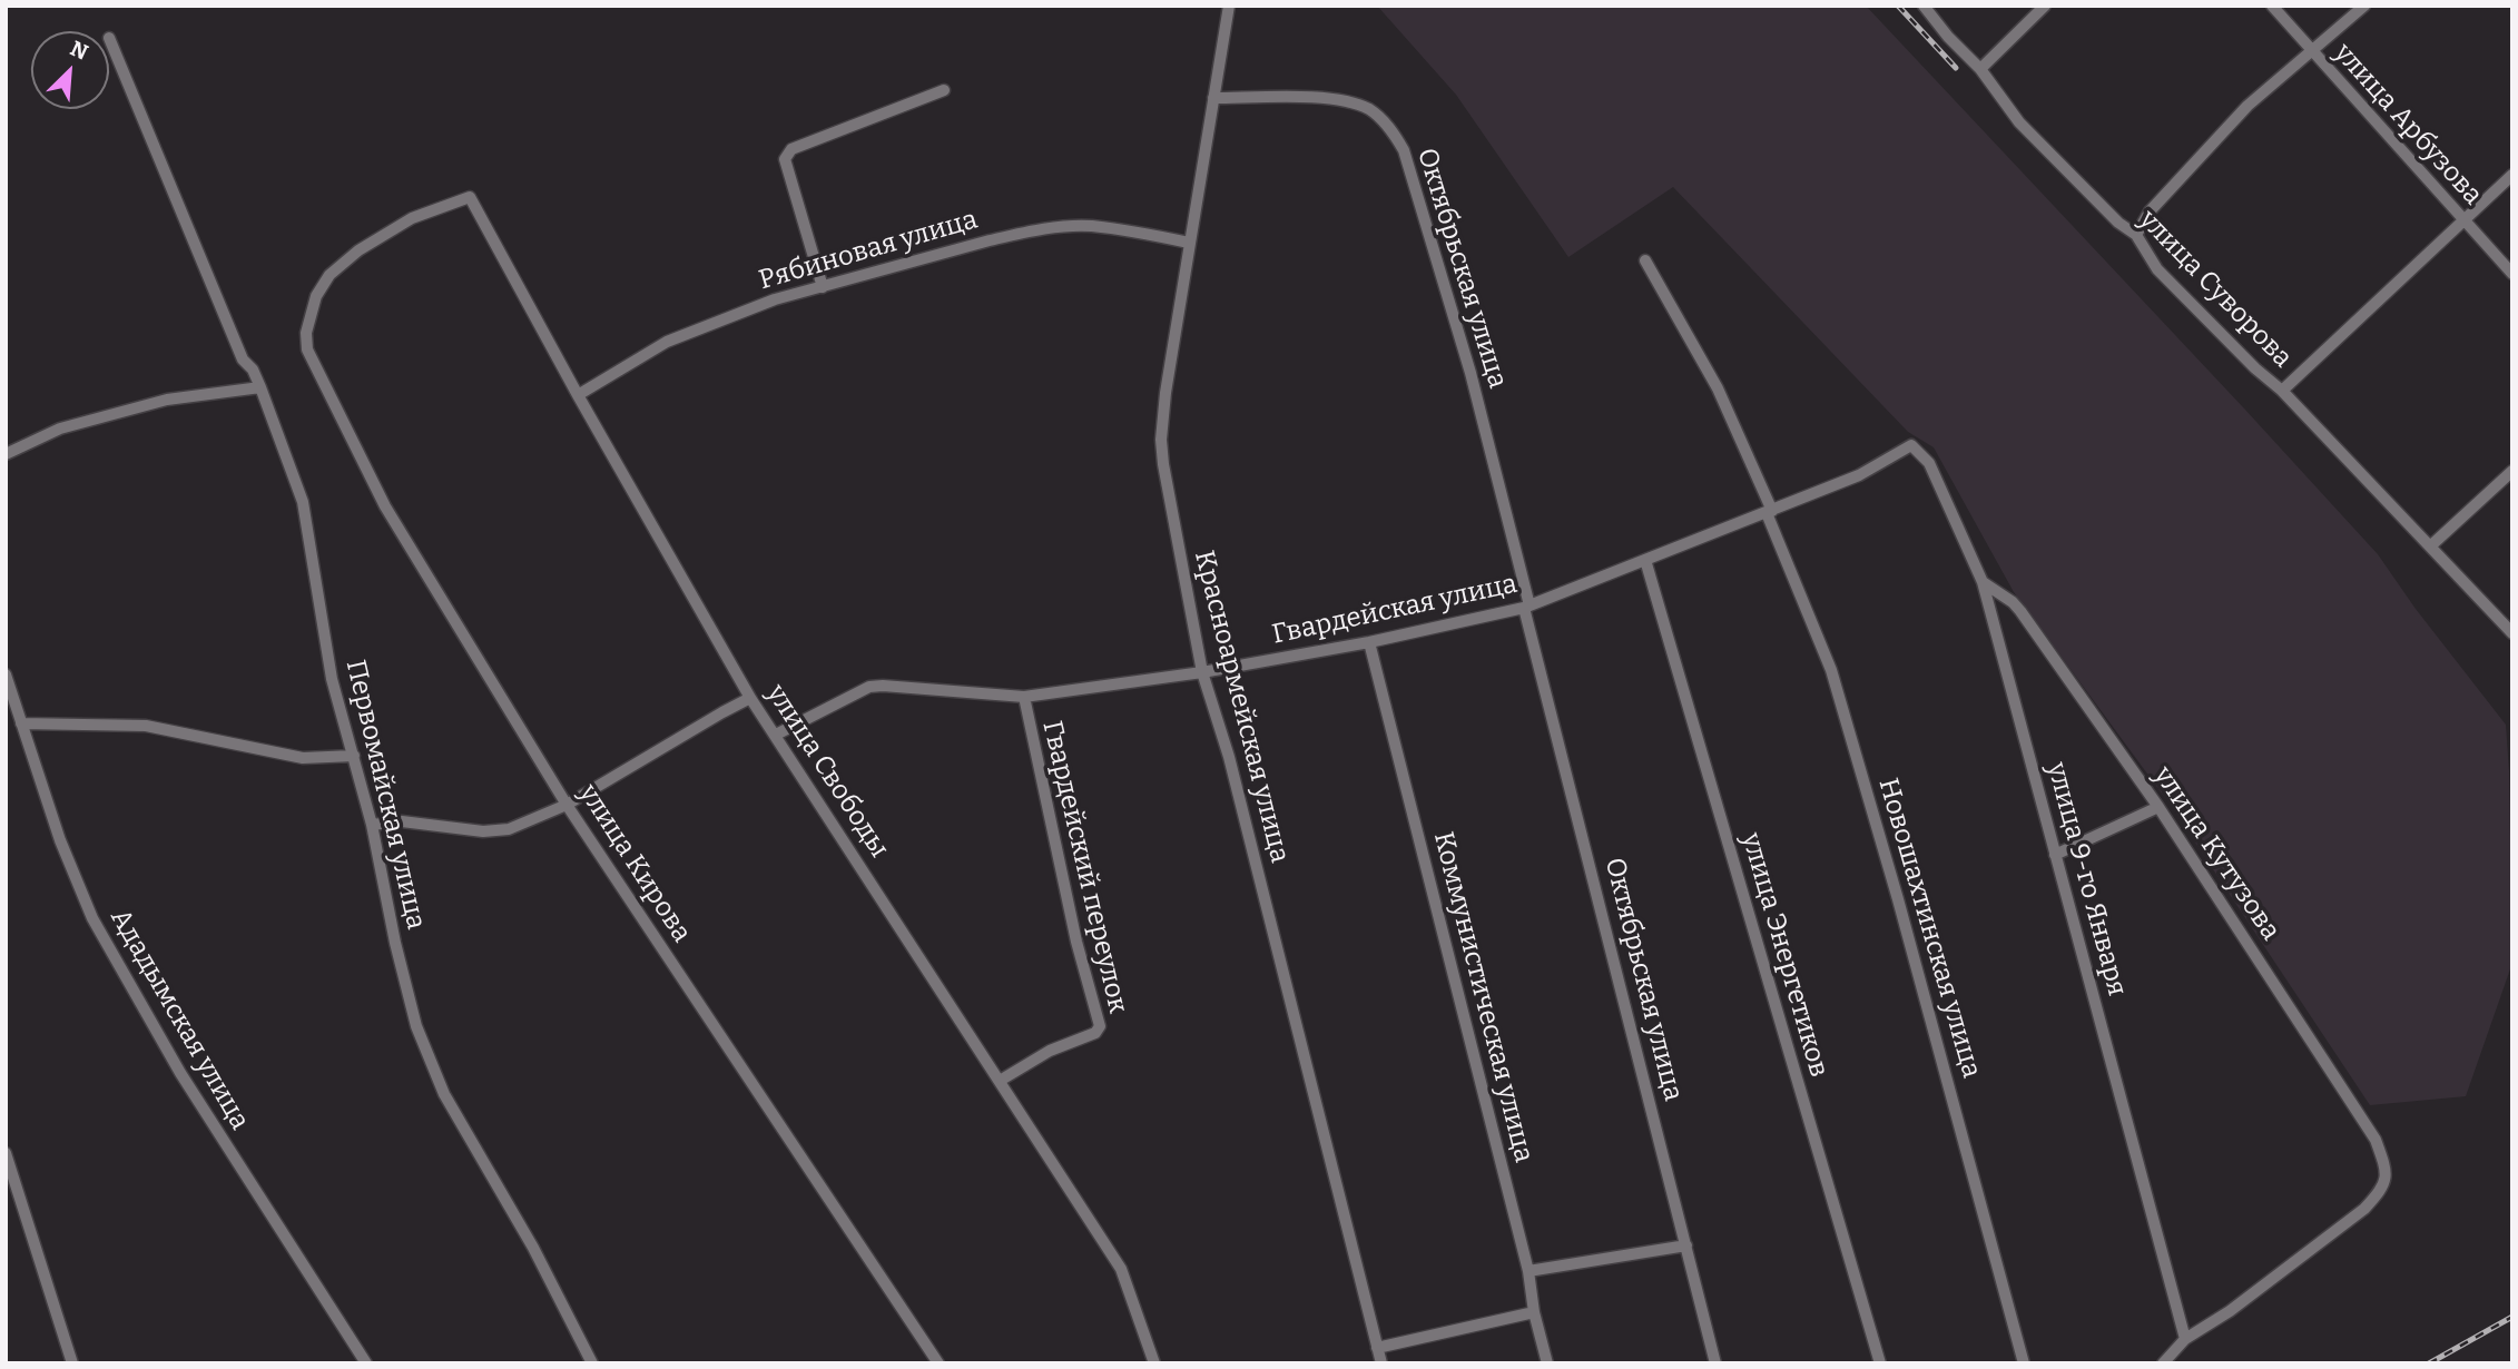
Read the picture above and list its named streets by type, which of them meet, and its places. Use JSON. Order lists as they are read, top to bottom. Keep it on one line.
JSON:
{"streets":{"street":["улица Арбузова","Рябиновая улица","Октябрьская улица","улица Суворова","Гвардейская улица","Красноармейская улица","улица Свободы","Первомайская улица","улица Кутузова","улица Кирова","Гвардейский переулок","улица 9-го Января","Новошахтинская улица","улица Энергетиков","Коммунистическая улица","Ададымская улица"]},"crossings":[["Рябиновая улица","Красноармейская улица"],["Рябиновая улица","улица Свободы"],["Октябрьская улица","Гвардейская улица"],["Октябрьская улица","Красноармейская улица"],["Гвардейская улица","Красноармейская улица"],["Гвардейская улица","улица Свободы"],["Гвардейская улица","Гвардейский переулок"],["Гвардейская улица","улица 9-го Января"],["Гвардейская улица","Новошахтинская улица"],["Гвардейская улица","улица Энергетиков"],["Гвардейская улица","Коммунистическая улица"],["улица Свободы","улица Кирова"],["улица Свободы","Гвардейский переулок"],["улица Кутузова","улица 9-го Января"]],"north":"top right"}
